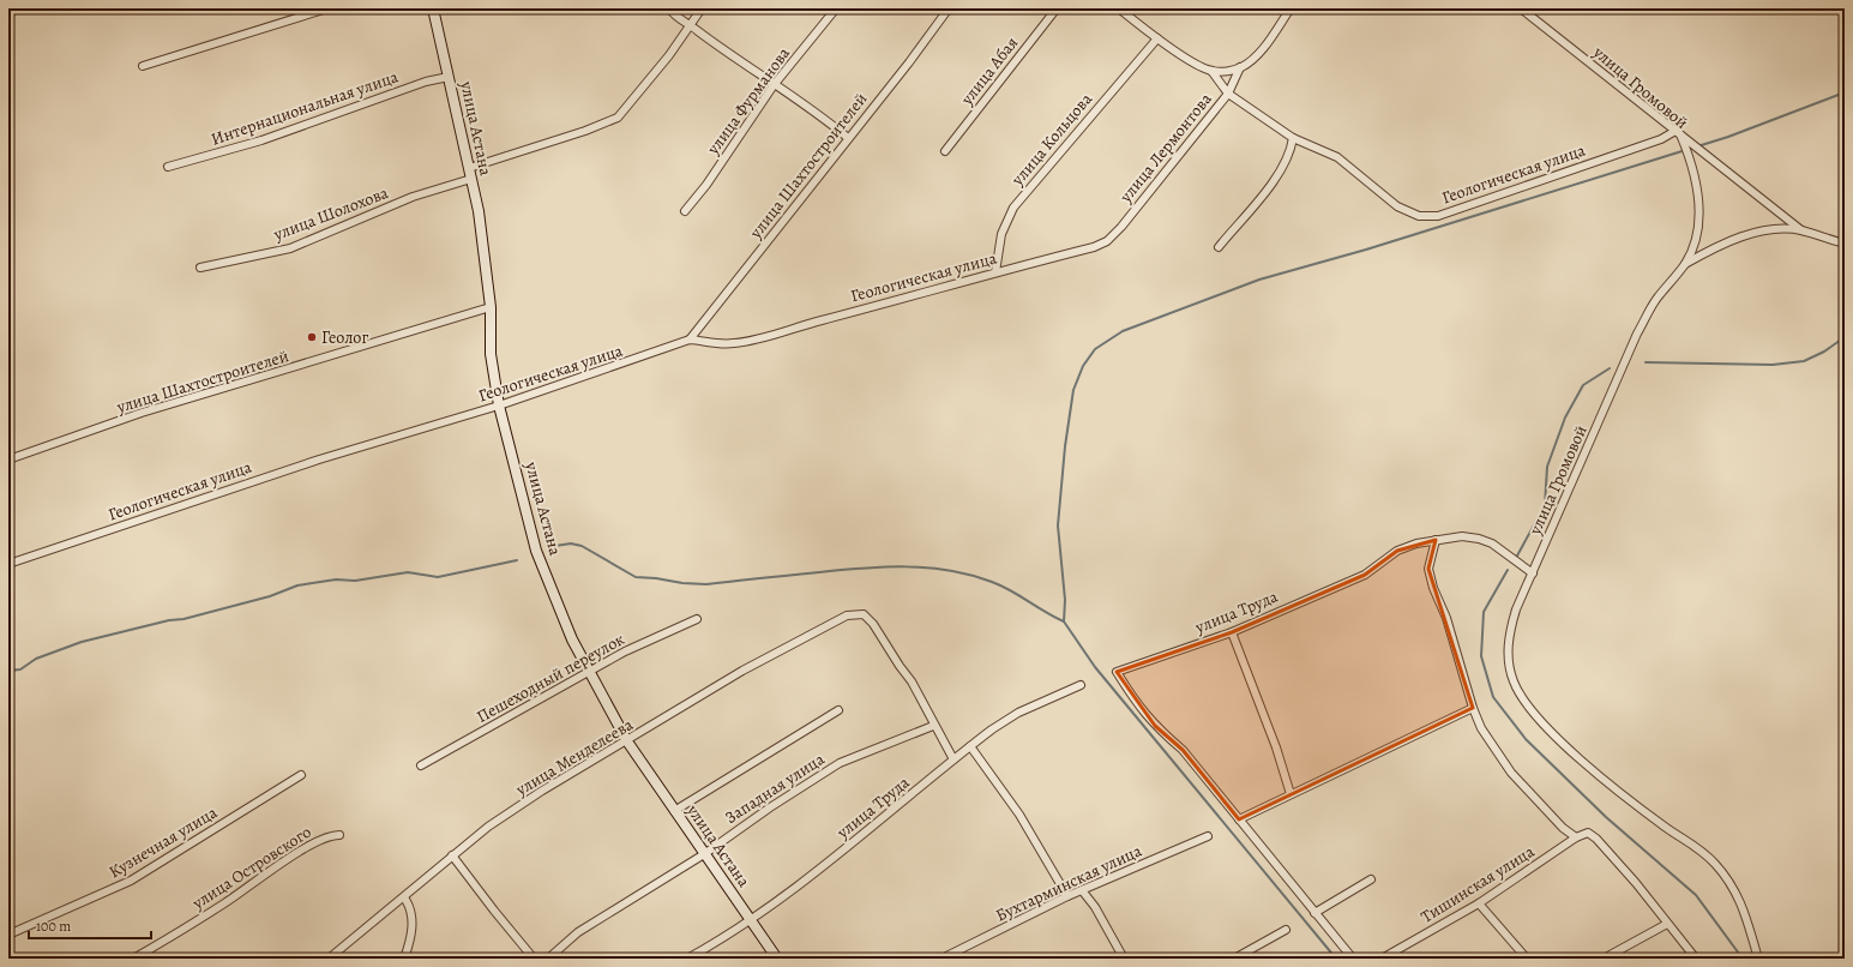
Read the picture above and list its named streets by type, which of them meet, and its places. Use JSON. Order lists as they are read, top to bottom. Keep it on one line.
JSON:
{"streets":{"street":["улица Абая","улица Громовой","улица Фурманова","Интернациональная улица","улица Астана","улица Кольцова","улица Лермонтова","улица Шахтостроителей","Геологическая улица","улица Шолохова","улица Труда","Пешеходный переулок","улица Менделеева","Западная улица","Кузнечная улица","улица Островского","Бухтарминская улица","Тишинская улица"]},"crossings":[["улица Громовой","Геологическая улица"],["улица Громовой","улица Труда"],["Интернациональная улица","улица Астана"],["улица Астана","улица Шахтостроителей"],["улица Астана","Геологическая улица"],["улица Астана","улица Шолохова"],["улица Астана","улица Труда"],["улица Астана","Пешеходный переулок"],["улица Астана","улица Менделеева"],["улица Астана","Западная улица"],["улица Кольцова","Геологическая улица"],["улица Лермонтова","Геологическая улица"],["улица Шахтостроителей","Геологическая улица"],["улица Менделеева","Западная улица"]],"places":["Геолог"],"scale_bar":"100 m"}
